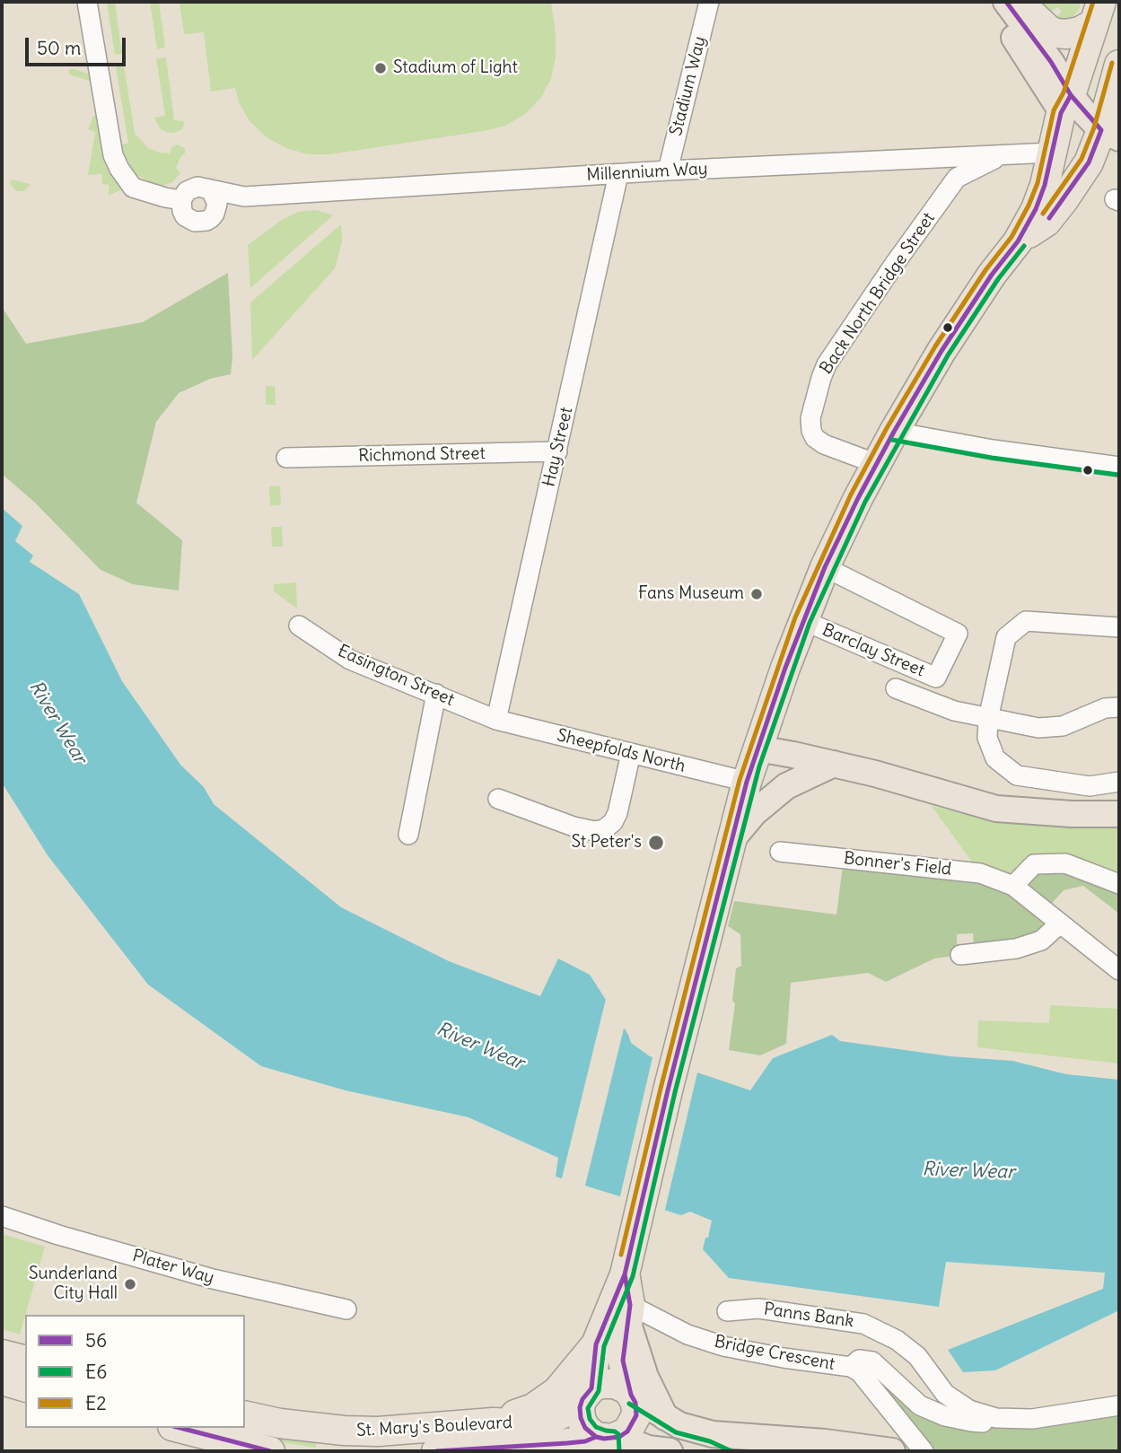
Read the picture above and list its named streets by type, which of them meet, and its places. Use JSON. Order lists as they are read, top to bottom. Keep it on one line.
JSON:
{"streets":{"highway":["St. Mary's Boulevard"],"street":["Stadium Way","Millennium Way","Back North Bridge Street","Hay Street","Richmond Street","Barclay Street","Easington Street","Sheepfolds North","Bonner's Field","Plater Way","Panns Bank","Bridge Crescent"]},"crossings":[["Stadium Way","Millennium Way"],["Millennium Way","Back North Bridge Street"],["Millennium Way","Hay Street"],["Hay Street","Richmond Street"],["Hay Street","Easington Street"],["Hay Street","Sheepfolds North"],["Easington Street","Sheepfolds North"],["Panns Bank","Bridge Crescent"]],"water":["River Wear"],"places":["Stadium of Light","Fans Museum","St Peter's","Sunderland City Hall"],"lines":["transit line 56","transit line E2","transit line E6"],"legend":["56","E6","E2"],"scale_bar":"50 m"}
